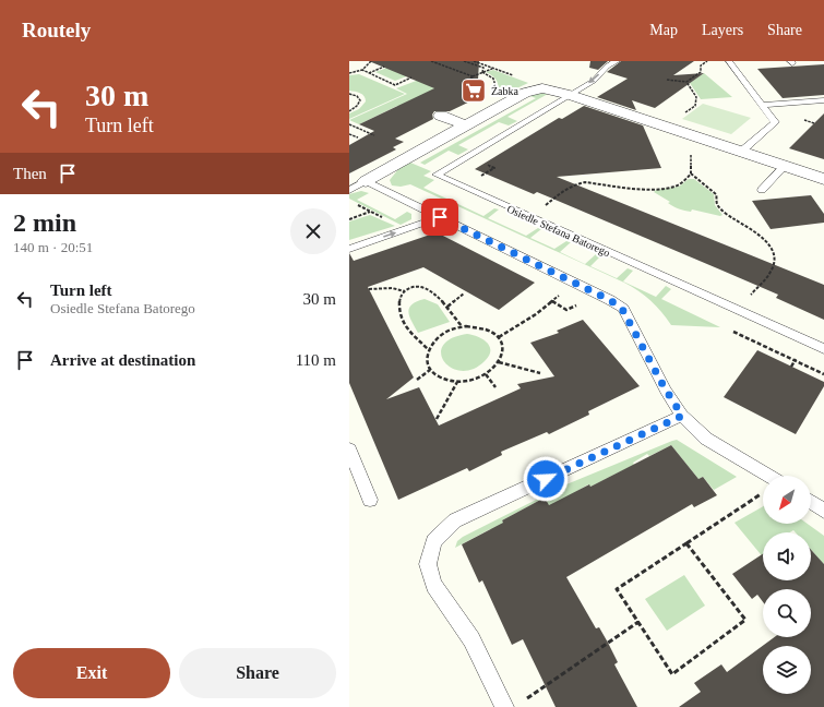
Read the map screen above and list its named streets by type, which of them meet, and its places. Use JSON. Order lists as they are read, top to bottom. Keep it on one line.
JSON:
{"streets":{"lane":["Osiedle Stefana Batorego"]},"places":{"supermarket":["Żabka"]},"north":"bottom left","page":{"header":"Routely","nav":["Map","Layers","Share"],"turn":["30 m","Turn left"],"then":"Then","heading":["2 min","140 m · 20:51"],"list":[{"name":"Turn left","note":"Osiedle Stefana Batorego","value":"30 m"},{"name":"Arrive at destination","value":"110 m"}],"buttons":["Exit","Share"]}}
